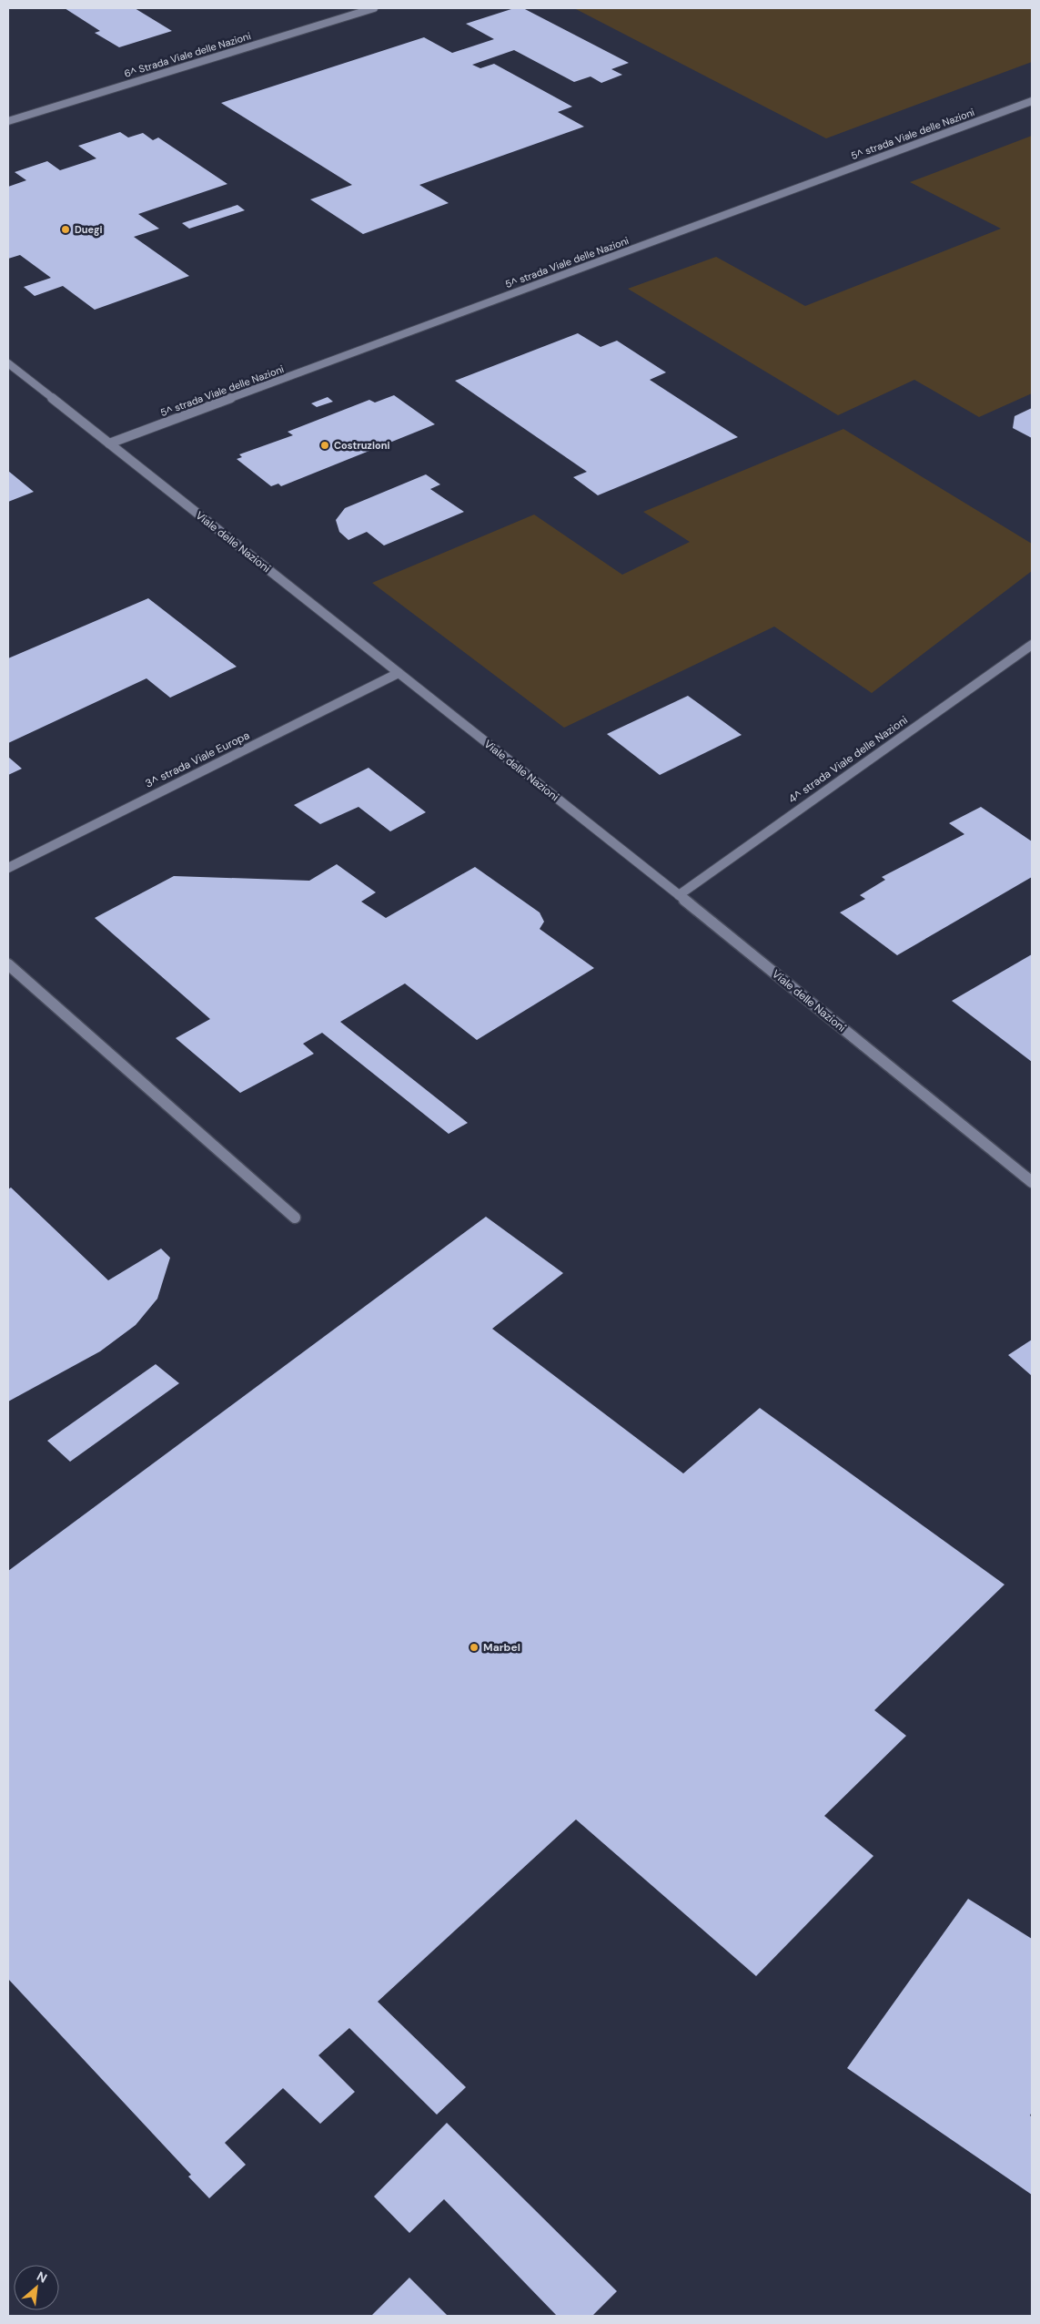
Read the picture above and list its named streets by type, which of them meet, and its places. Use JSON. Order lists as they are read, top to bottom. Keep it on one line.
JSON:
{"streets":{"street":["6^ Strada Viale delle Nazioni","5^ strada Viale delle Nazioni","Viale delle Nazioni","3^ strada Viale Europa","4^ strada Viale delle Nazioni"]},"crossings":[["5^ strada Viale delle Nazioni","Viale delle Nazioni"],["Viale delle Nazioni","3^ strada Viale Europa"],["Viale delle Nazioni","4^ strada Viale delle Nazioni"]],"places":["Duegi","Costruzioni","Marbel"],"north":"top right"}
